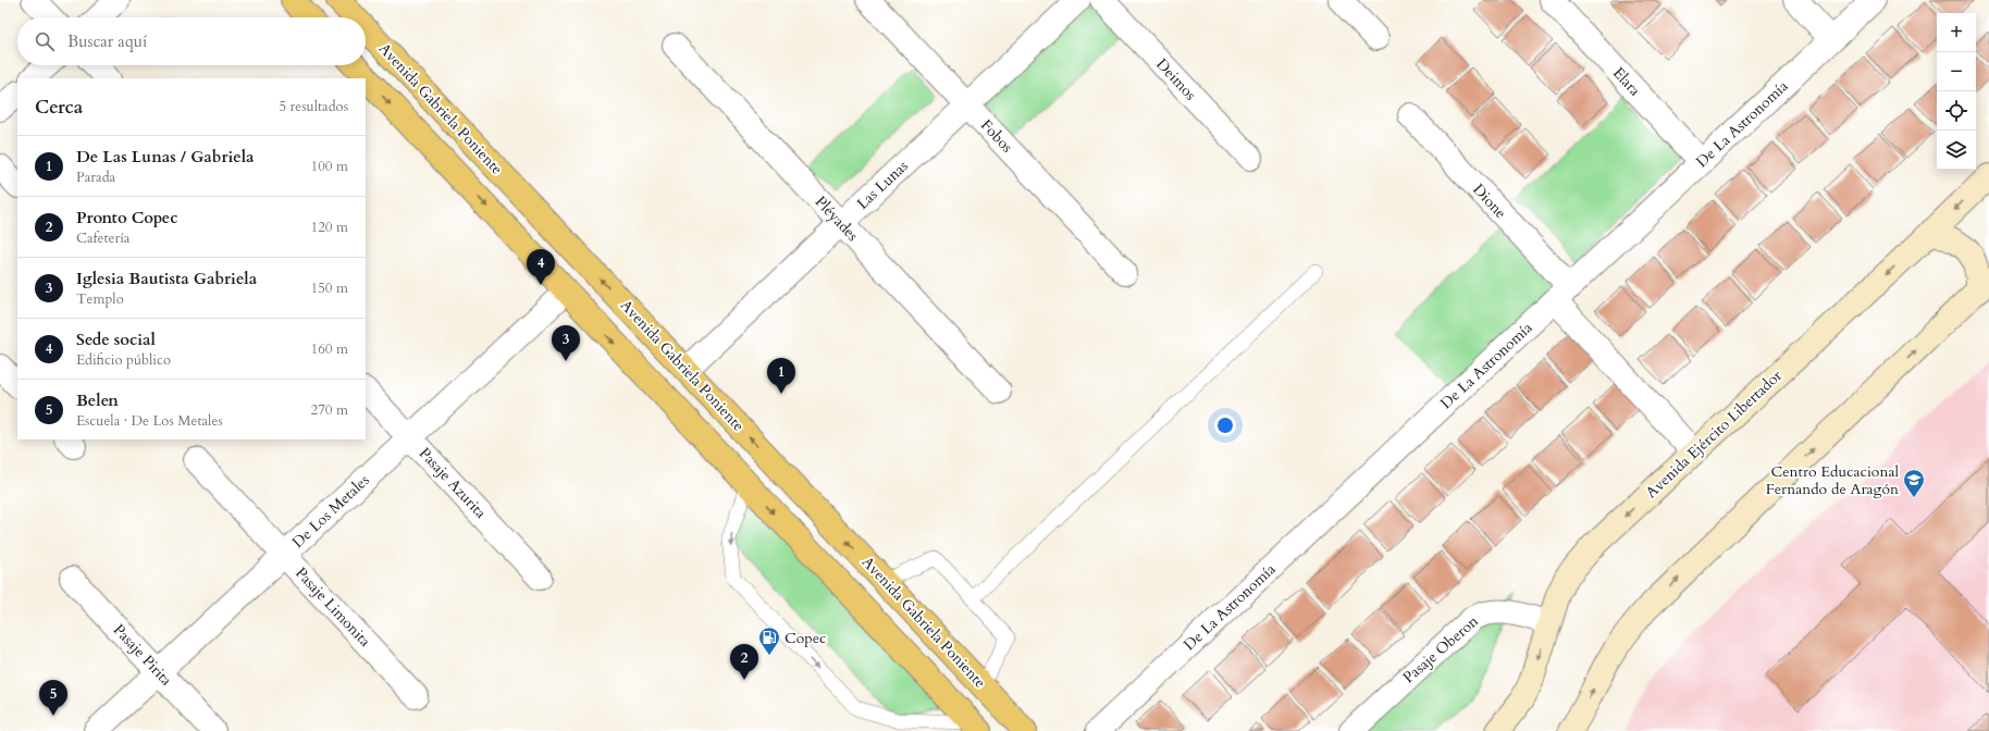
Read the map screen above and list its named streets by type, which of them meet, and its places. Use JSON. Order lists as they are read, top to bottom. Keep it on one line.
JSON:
{"streets":{"main road":["Avenida Gabriela Poniente","Avenida Ejército Libertador"],"street":["Deimos","Elara","De La Astronomía","Fobos","Las Lunas","Dione","Pléyades","Pasaje Azurita","De Los Metales","Pasaje Limonita","Pasaje Oberon","Pasaje Pirita"]},"crossings":[["Elara","De La Astronomía"],["Avenida Gabriela Poniente","Las Lunas"],["De La Astronomía","Dione"],["Fobos","Las Lunas"],["Las Lunas","Pléyades"],["Dione","Avenida Ejército Libertador"],["Avenida Ejército Libertador","Pasaje Oberon"],["Pasaje Azurita","De Los Metales"],["De Los Metales","Pasaje Limonita"],["De Los Metales","Pasaje Pirita"]],"places":{"school or university":["Centro Educacional Fernando de Aragón"],"fuel station":["Copec"]},"page":{"map_buttons":["+","−"],"search":"Buscar aquí","heading":["Cerca","5 resultados"],"list":[{"mark":"1","name":"De Las Lunas / Gabriela","note":"Parada","value":"100 m"},{"mark":"2","name":"Pronto Copec","note":"Cafetería","value":"120 m"},{"mark":"3","name":"Iglesia Bautista Gabriela","note":"Templo","value":"150 m"},{"mark":"4","name":"Sede social","note":"Edificio público","value":"160 m"},{"mark":"5","name":"Belen","note":"Escuela · De Los Metales","value":"270 m"}],"pins":["4","3","1","2","5"]}}
